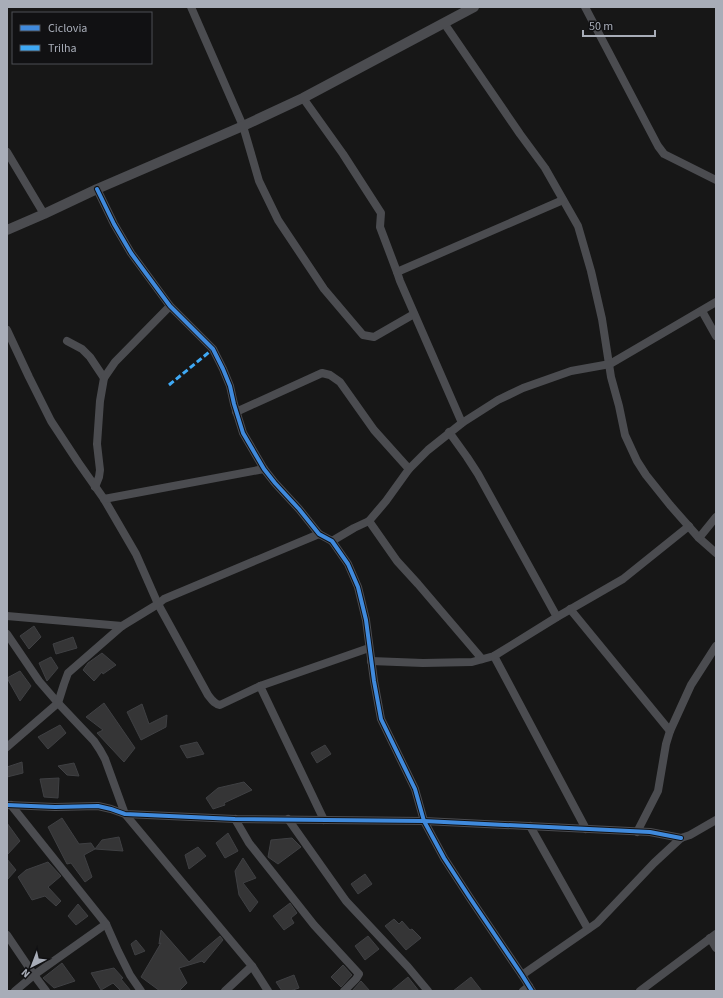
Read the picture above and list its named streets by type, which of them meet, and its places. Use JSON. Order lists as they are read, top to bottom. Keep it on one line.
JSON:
{"legend":["Ciclovia","Trilha"],"scale_bar":"50 m","north":"bottom left"}
